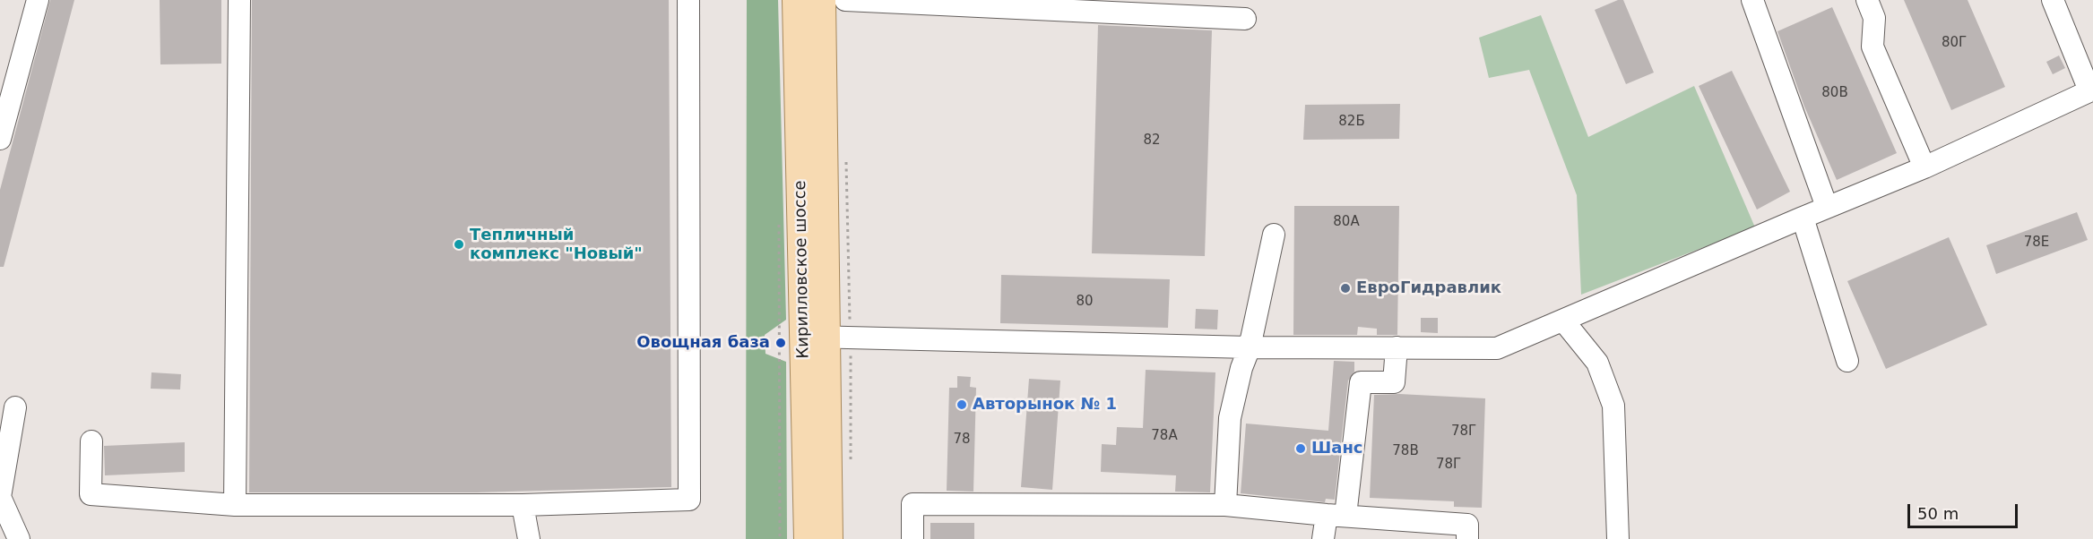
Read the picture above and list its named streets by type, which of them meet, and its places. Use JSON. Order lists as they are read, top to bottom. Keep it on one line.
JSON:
{"streets":{"main road":["Кирилловское шоссе"]},"places":["Тепличный комплекс \"Новый\"","ЕвроГидравлик","Овощная база","Авторынок № 1","Шанс"],"house_numbers":["80Г","80В","82Б","82","80А","78Е","80","78Г","78А","78","78В","78Г"],"scale_bar":"50 m"}
